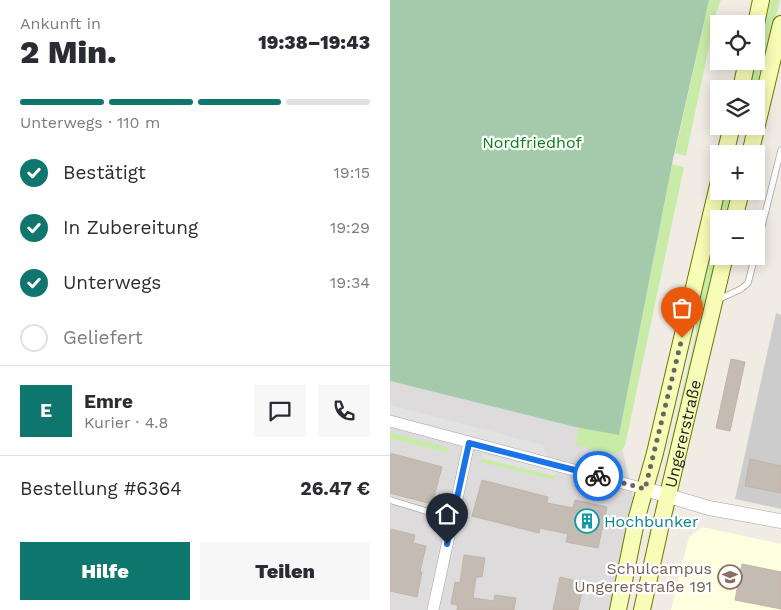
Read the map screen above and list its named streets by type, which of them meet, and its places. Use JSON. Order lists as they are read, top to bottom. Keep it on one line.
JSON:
{"streets":{"main road":["Ungererstraße"]},"parks":["Nordfriedhof"],"places":{"building":["Hochbunker"],"school or university":["Schulcampus Ungererstraße 191"]},"page":{"heading":["2 Min.","Ankunft in","19:38–19:43"],"panel":["Emre","Kurier · 4.8","Bestellung #6364","26.47 €"],"map_buttons":["+","−"],"bar":"Unterwegs · 110 m","list":[["Bestätigt","19:15"],["In Zubereitung","19:29"],["Unterwegs","19:34"],"Geliefert"],"round":"E","buttons":["Hilfe","Teilen"]}}
